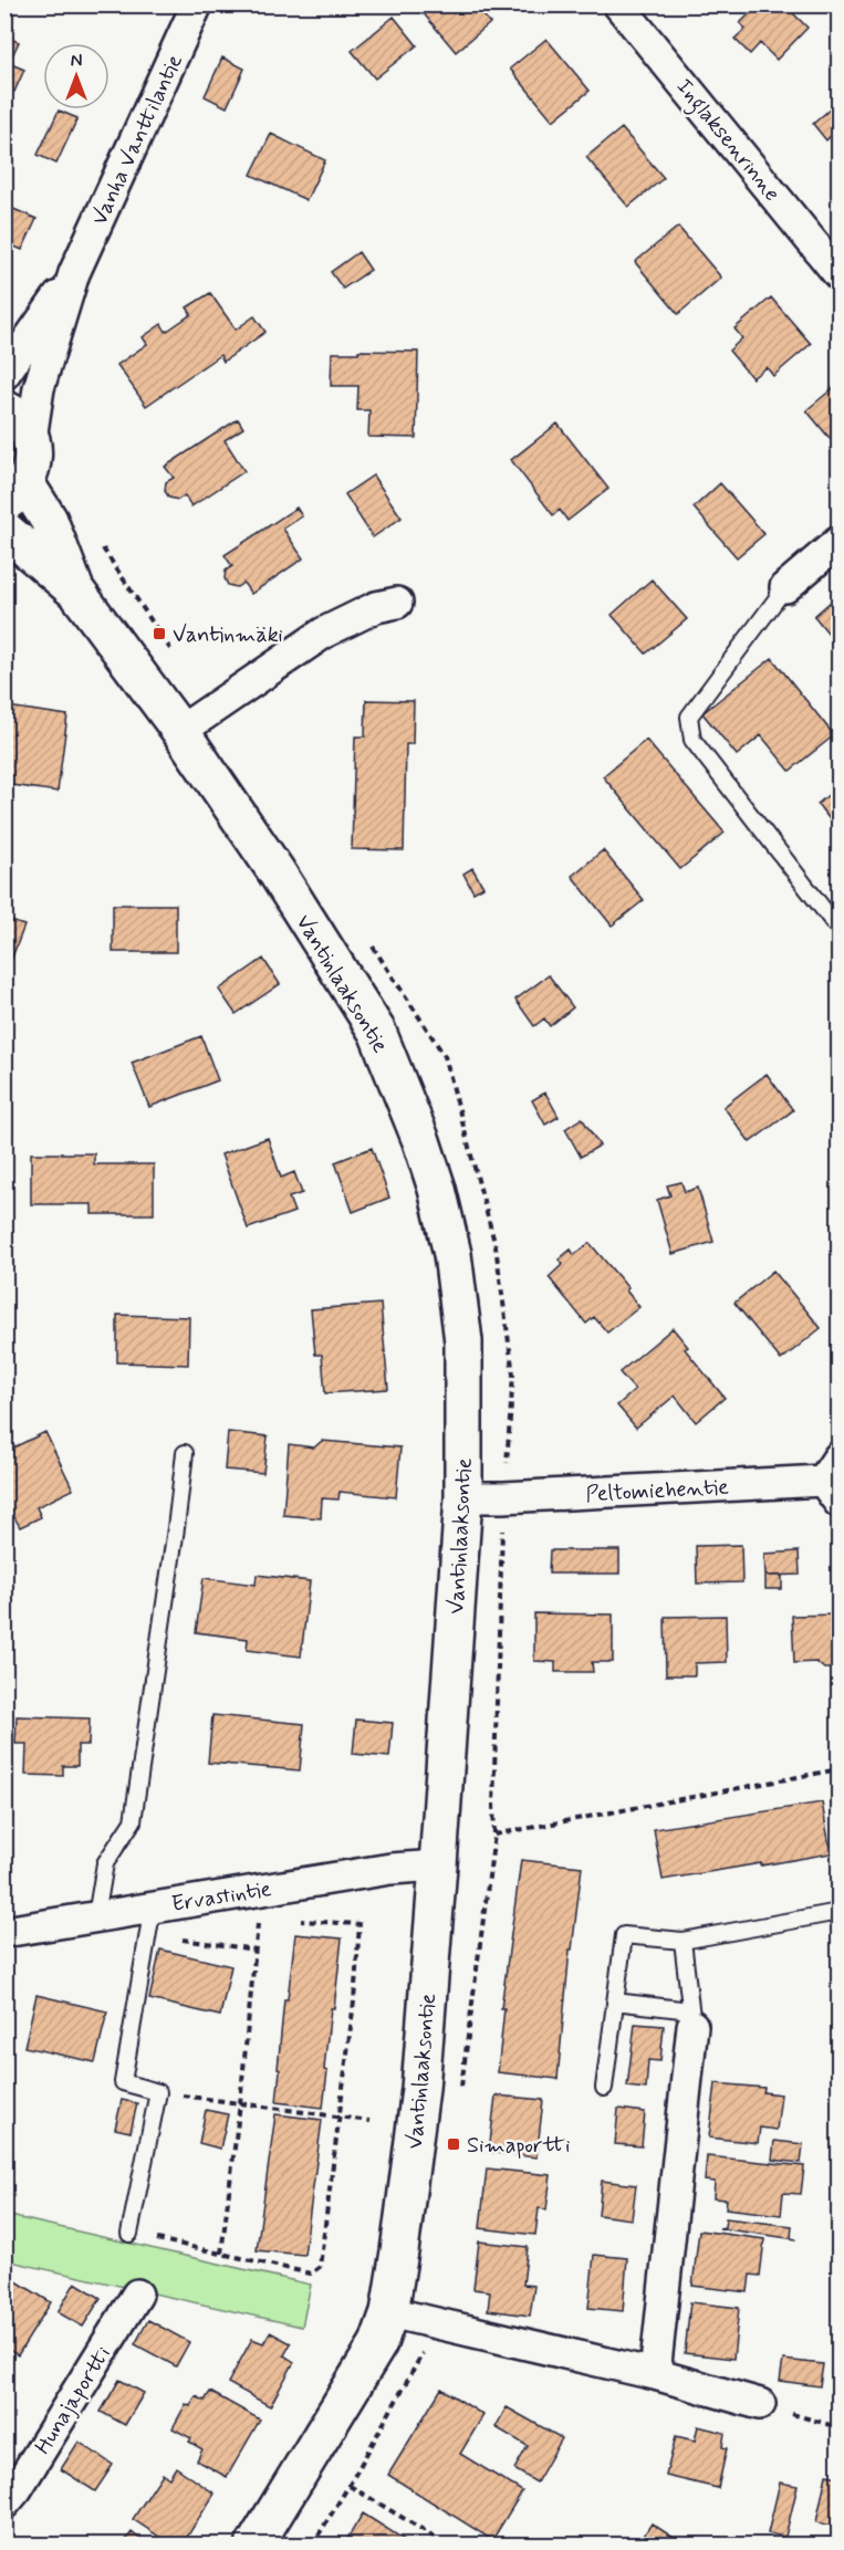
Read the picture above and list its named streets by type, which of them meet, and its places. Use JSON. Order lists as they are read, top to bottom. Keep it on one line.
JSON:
{"streets":{"street":["Vanha Vanttilantie","Inglaksenrinne","Vantinlaaksontie","Peltomiehentie","Ervastintie","Hunajaportti"]},"crossings":[["Vantinlaaksontie","Peltomiehentie"],["Vantinlaaksontie","Ervastintie"]],"places":{"transit":["Vantinmäki","Simaportti"]},"north":"top"}
